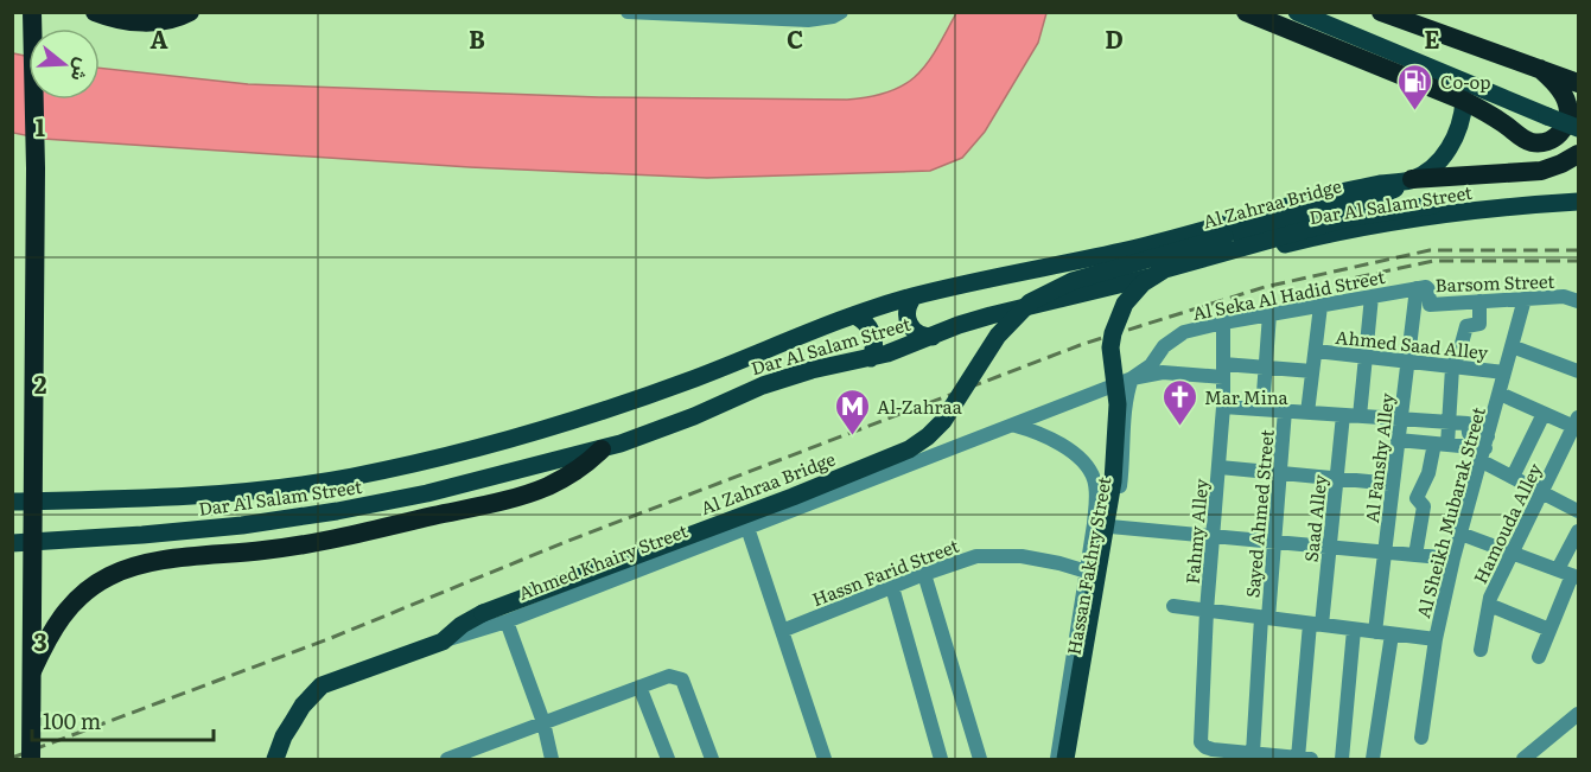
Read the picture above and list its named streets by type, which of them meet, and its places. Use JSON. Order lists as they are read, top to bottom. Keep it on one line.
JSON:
{"streets":{"main road":["Al Zahraa Bridge","Dar Al Salam Street","Ahmed Khairy Street"],"street":["Barsom Street","Al Seka Al Hadid Street","Ahmed Saad Alley","Al Fanshy Alley","Al Sheikh Mubarak Street","Sayed Ahmed Street","Saad Alley","Hamouda Alley","Fahmy Alley","Hassan Fakhry Street","Hassn Farid Street"]},"crossings":[["Al Zahraa Bridge","Dar Al Salam Street"],["Al Zahraa Bridge","Ahmed Khairy Street"],["Barsom Street","Al Seka Al Hadid Street"],["Barsom Street","Al Fanshy Alley"],["Barsom Street","Al Sheikh Mubarak Street"],["Al Seka Al Hadid Street","Al Fanshy Alley"],["Al Seka Al Hadid Street","Fahmy Alley"],["Al Seka Al Hadid Street","Ahmed Khairy Street"],["Al Seka Al Hadid Street","Hassan Fakhry Street"],["Ahmed Saad Alley","Al Fanshy Alley"],["Ahmed Saad Alley","Al Sheikh Mubarak Street"],["Sayed Ahmed Street","Fahmy Alley"],["Fahmy Alley","Ahmed Khairy Street"],["Ahmed Khairy Street","Hassan Fakhry Street"],["Hassan Fakhry Street","Hassn Farid Street"]],"places":{"fuel station":["Co-op"],"church":["Mar Mina"],"metro station":["Al-Zahraa"]},"scale_bar":"100 m","north":"right","grid":{"columns":["A","B","C","D","E"],"rows":["1","2","3"]}}
